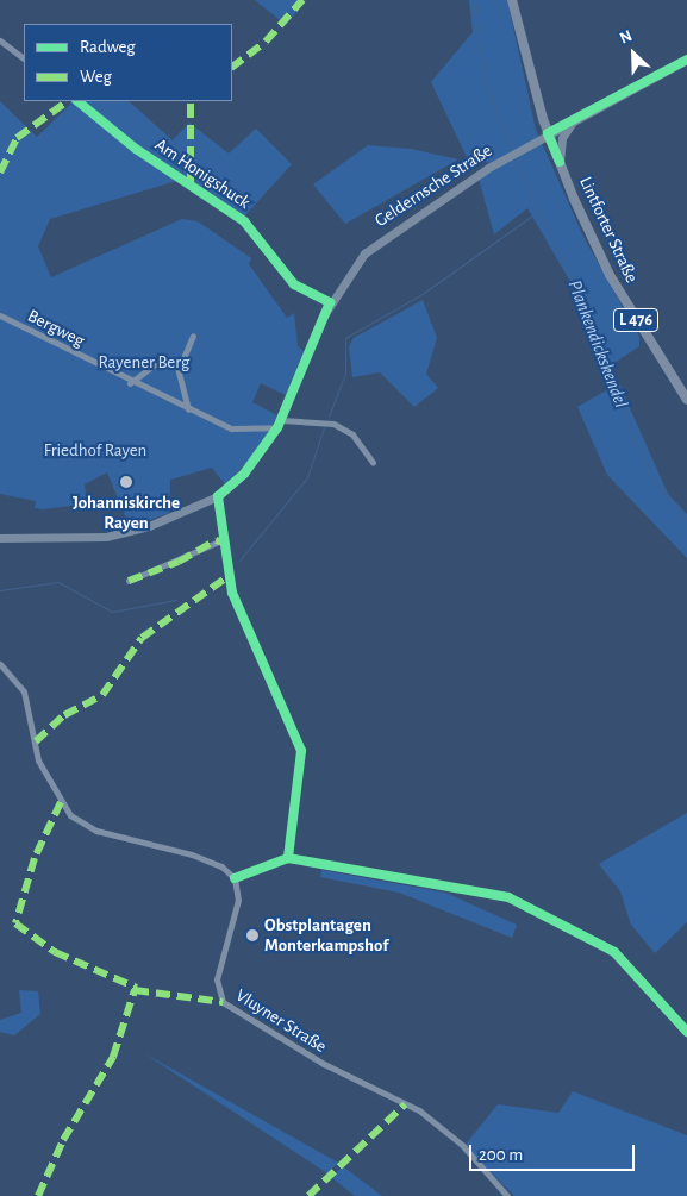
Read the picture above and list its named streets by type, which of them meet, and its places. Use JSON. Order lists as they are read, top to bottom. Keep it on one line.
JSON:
{"streets":{"main road":["Geldernsche Straße","Lintforter Straße","L 476"],"street":["Am Honigshuck","Bergweg","Vluyner Straße"]},"crossings":[["Am Honigshuck","Geldernsche Straße"],["Geldernsche Straße","Lintforter Straße"],["Geldernsche Straße","Bergweg"]],"water":["Plankendickskendel"],"parks":["Rayener Berg","Friedhof Rayen"],"places":["Johanniskirche Rayen","Obstplantagen Monterkampshof"],"legend":["Radweg","Weg"],"scale_bar":"200 m","north":"top left"}
